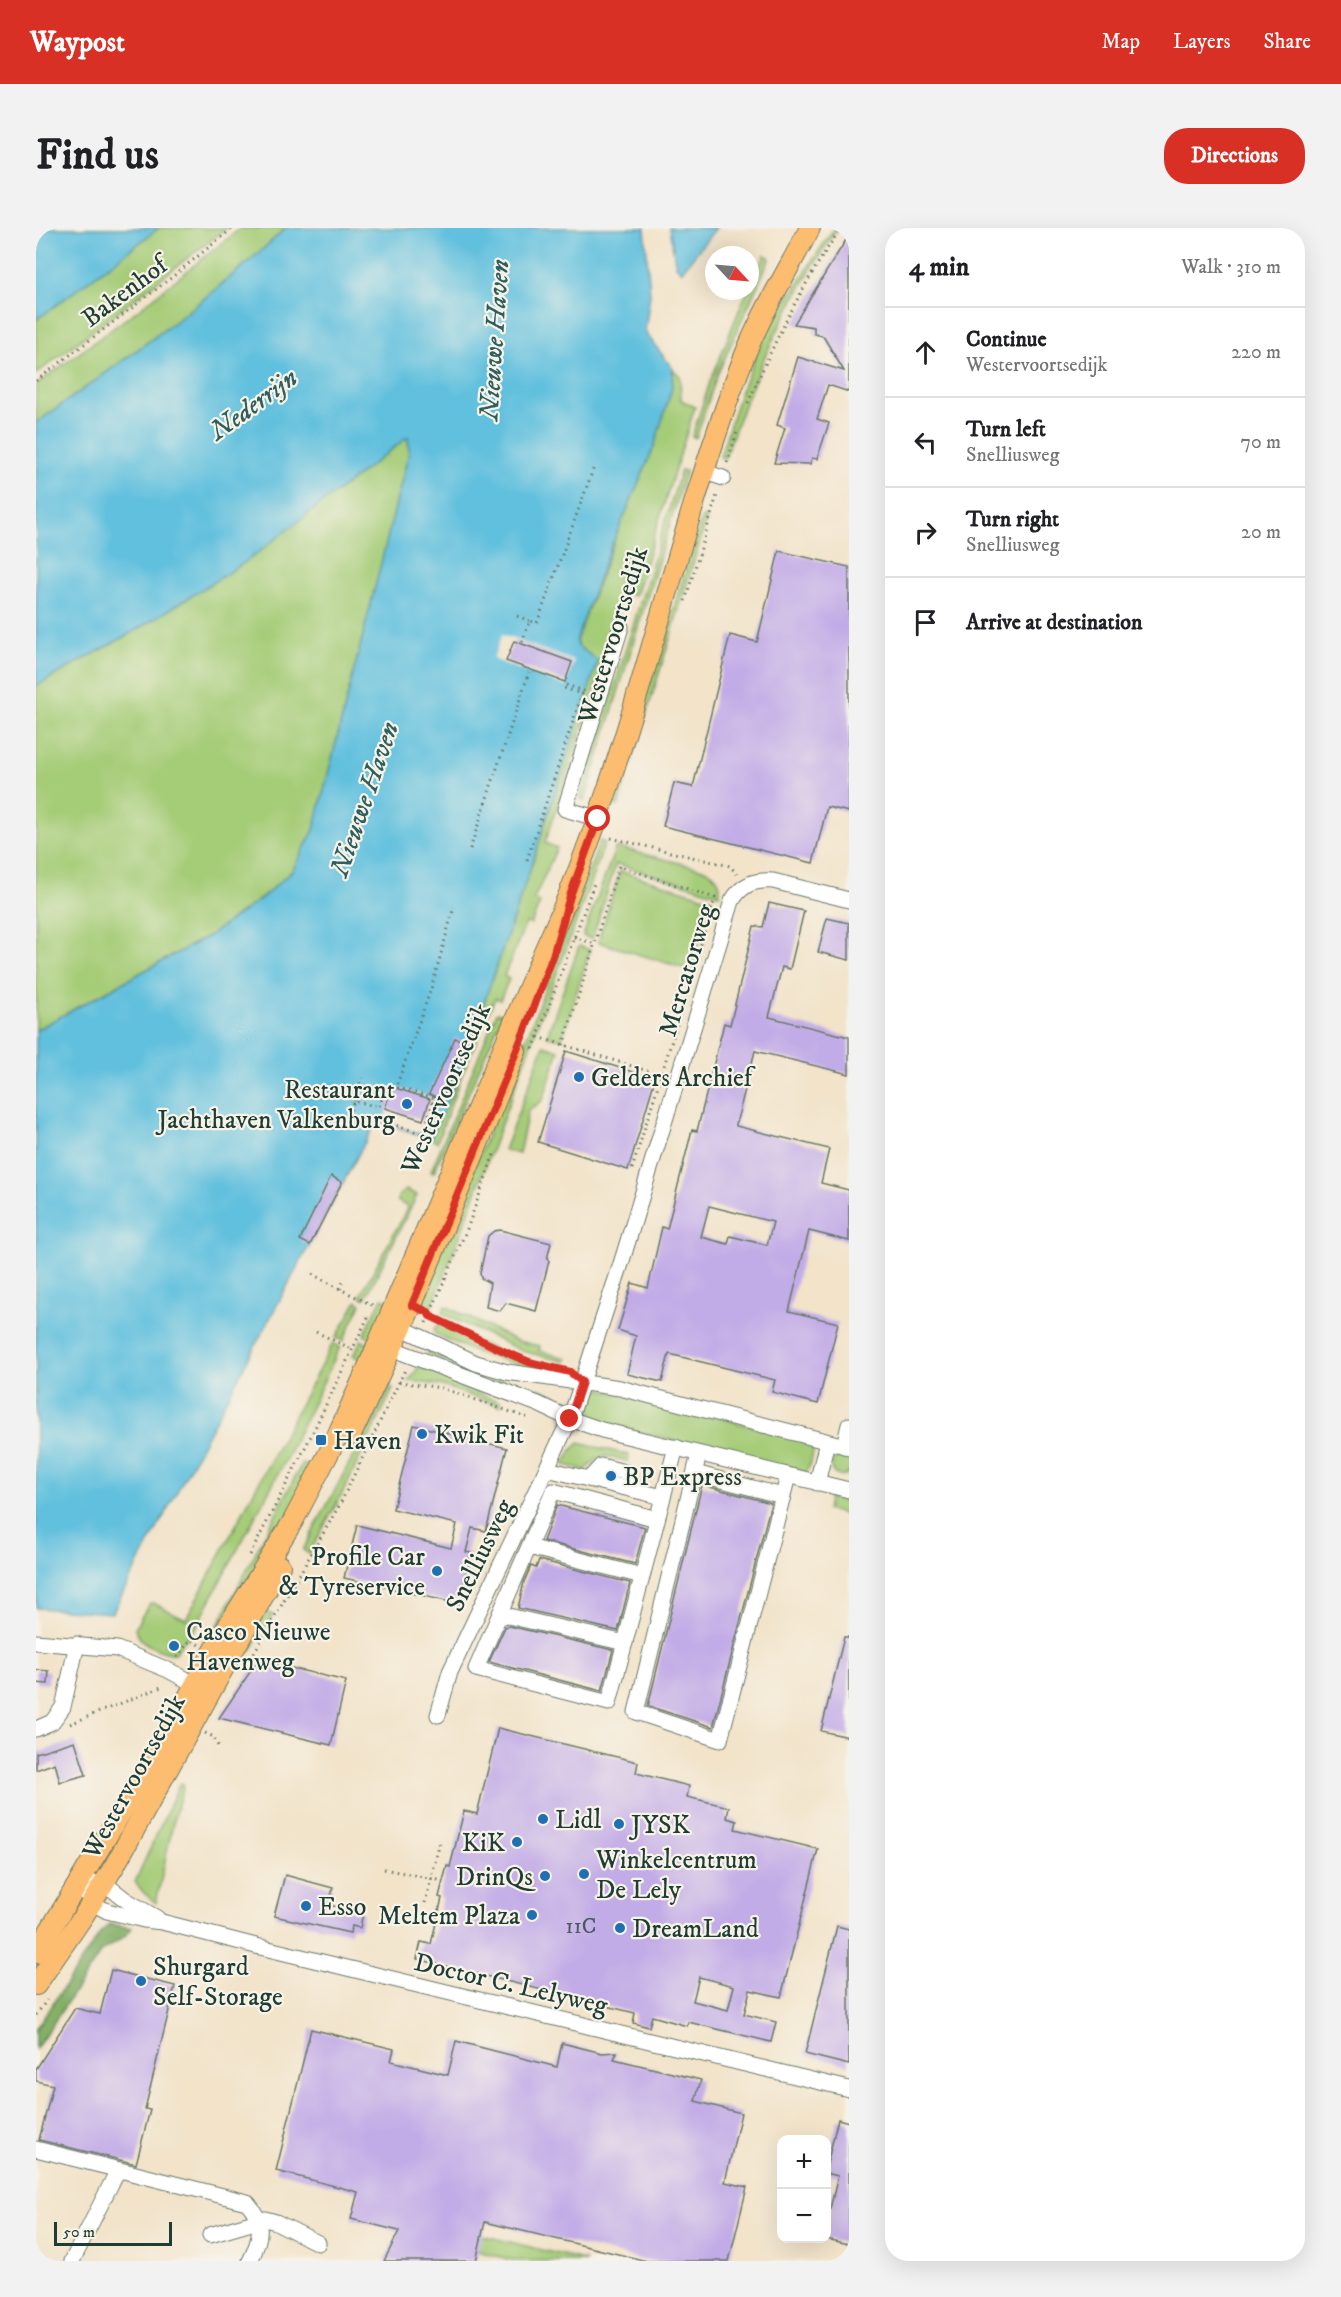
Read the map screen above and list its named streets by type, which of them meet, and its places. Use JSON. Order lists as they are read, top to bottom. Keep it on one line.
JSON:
{"streets":{"main road":["Westervoortsedijk"],"street":["Mercatorweg","Snelliusweg","Doctor C. Lelyweg"],"path":["Bakenhof"]},"crossings":[["Westervoortsedijk","Doctor C. Lelyweg"],["Mercatorweg","Snelliusweg"]],"water":["Nieuwe Haven","Nederrijn"],"places":{"other":["Gelders Archief","Restaurant Jachthaven Valkenburg","Kwik Fit","BP Express","Profile Car & Tyreservice","Casco Nieuwe Havenweg","Lidl","JYSK","KiK","Winkelcentrum De Lely","DrinQs","Esso","Meltem Plaza","DreamLand","Shurgard Self-Storage"],"transit":["Haven"]},"house_numbers":["11C"],"scale_bar":"50 m","north":"bottom right","page":{"header":"Waypost","nav":["Map","Layers","Share"],"buttons":"Directions","title":"Find us","heading":["4 min","Walk · 310 m"],"list":[["Continue","Westervoortsedijk","220 m"],["Turn left","Snelliusweg","70 m"],["Turn right","Snelliusweg","20 m"],"Arrive at destination"],"map_buttons":["+","−"],"scale":"50 m"}}
